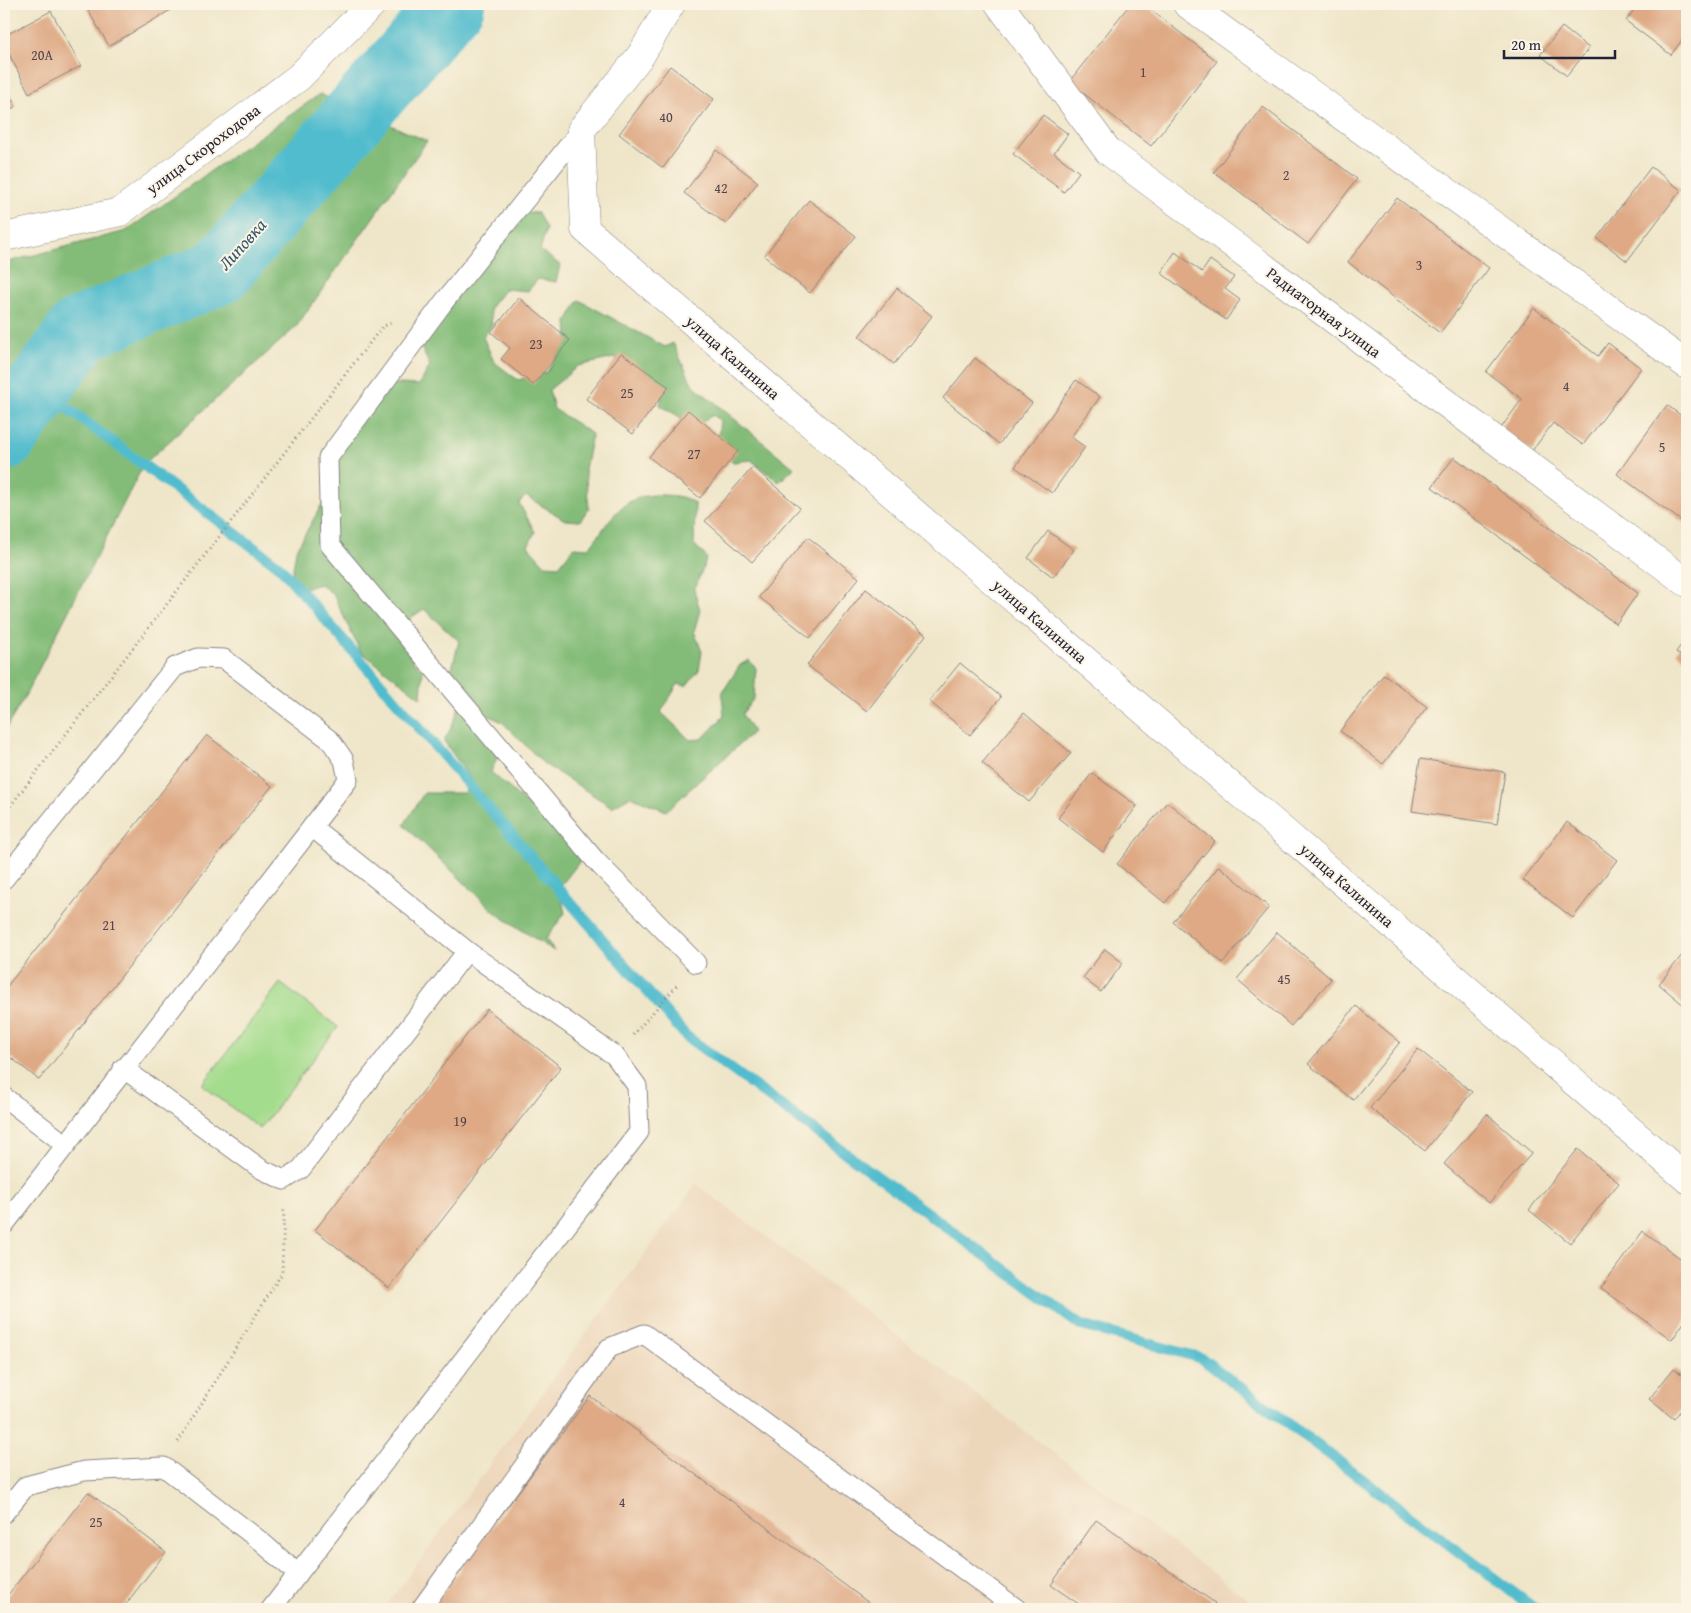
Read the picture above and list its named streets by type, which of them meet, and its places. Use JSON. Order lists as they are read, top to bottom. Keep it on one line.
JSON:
{"streets":{"street":["улица Скороходова","Радиаторная улица","улица Калинина"]},"water":["Липовка"],"house_numbers":["20А","1","40","2","42","3","23","4","25","5","27","21","45","19","4","25"],"scale_bar":"20 m"}
